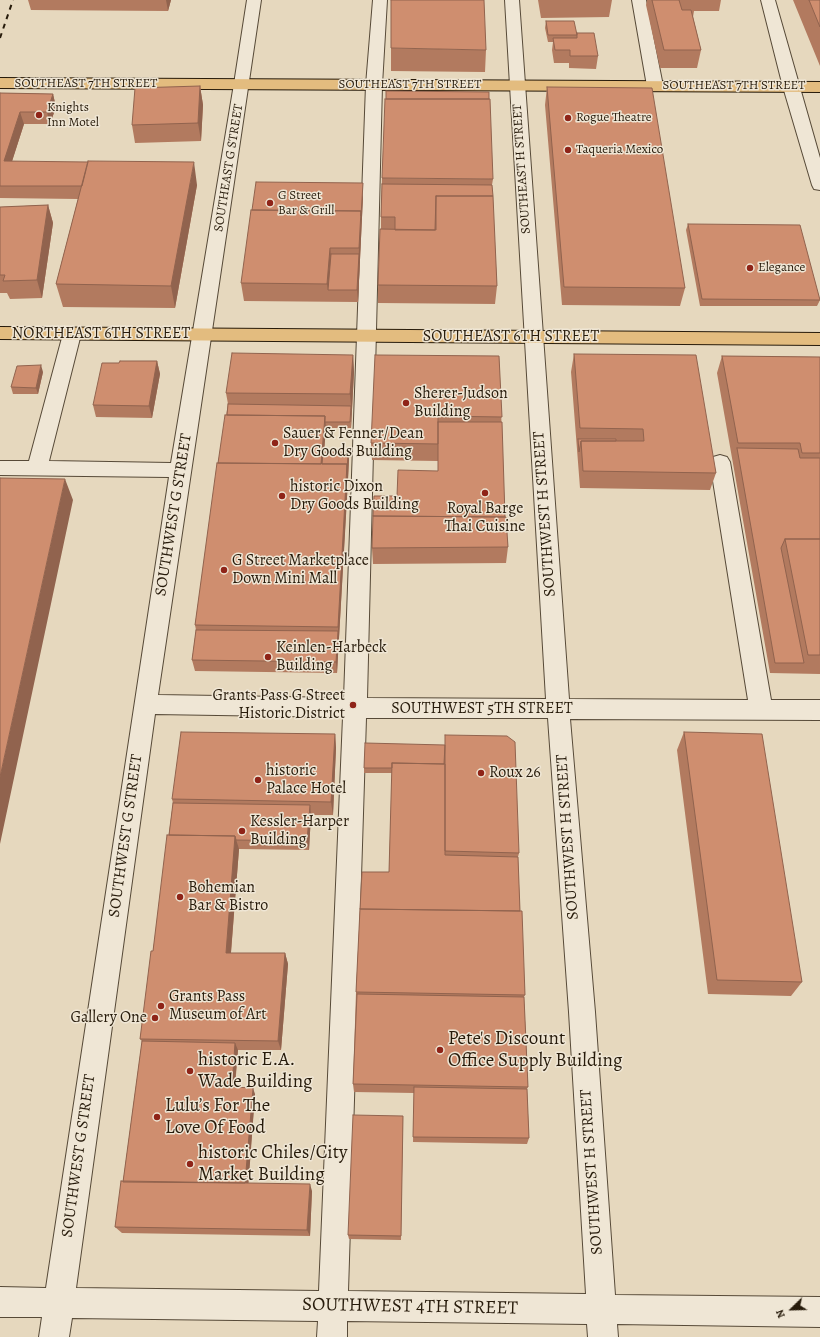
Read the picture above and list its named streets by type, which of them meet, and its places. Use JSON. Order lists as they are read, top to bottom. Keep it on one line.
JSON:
{"streets":{"highway":["SOUTHEAST 7TH STREET","NORTHEAST 6TH STREET","SOUTHEAST 6TH STREET"],"street":["SOUTHEAST G STREET","SOUTHEAST H STREET","SOUTHWEST H STREET","SOUTHWEST G STREET","SOUTHWEST 5TH STREET","SOUTHWEST 4TH STREET"]},"crossings":[["SOUTHEAST 7TH STREET","SOUTHEAST G STREET"],["SOUTHEAST 7TH STREET","SOUTHEAST H STREET"],["SOUTHEAST G STREET","NORTHEAST 6TH STREET"],["SOUTHEAST G STREET","SOUTHEAST 6TH STREET"],["SOUTHEAST G STREET","SOUTHWEST G STREET"],["SOUTHEAST H STREET","SOUTHEAST 6TH STREET"],["SOUTHEAST H STREET","SOUTHWEST H STREET"],["NORTHEAST 6TH STREET","SOUTHEAST 6TH STREET"],["NORTHEAST 6TH STREET","SOUTHWEST G STREET"],["SOUTHEAST 6TH STREET","SOUTHWEST H STREET"],["SOUTHEAST 6TH STREET","SOUTHWEST G STREET"],["SOUTHWEST H STREET","SOUTHWEST 5TH STREET"],["SOUTHWEST H STREET","SOUTHWEST 4TH STREET"],["SOUTHWEST G STREET","SOUTHWEST 5TH STREET"],["SOUTHWEST G STREET","SOUTHWEST 4TH STREET"]],"places":["Knights Inn Motel","Rogue Theatre","Taqueria Mexico","G Street Bar & Grill","Elegance","Sherer-Judson Building","Sauer & Fenner/Dean Dry Goods Building","Royal Barge Thai Cuisine","historic Dixon Dry Goods Building","G Street Marketplace Down Mini Mall","Keinlen-Harbeck Building","Grants Pass G Street Historic District","Roux 26","historic Palace Hotel","Kessler-Harper Building","Bohemian Bar & Bistro","Grants Pass Museum of Art","Gallery One","Pete's Discount Office Supply Building","historic E.A. Wade Building","Lulu’s For The Love Of Food","historic Chiles/City Market Building"],"north":"bottom left"}
